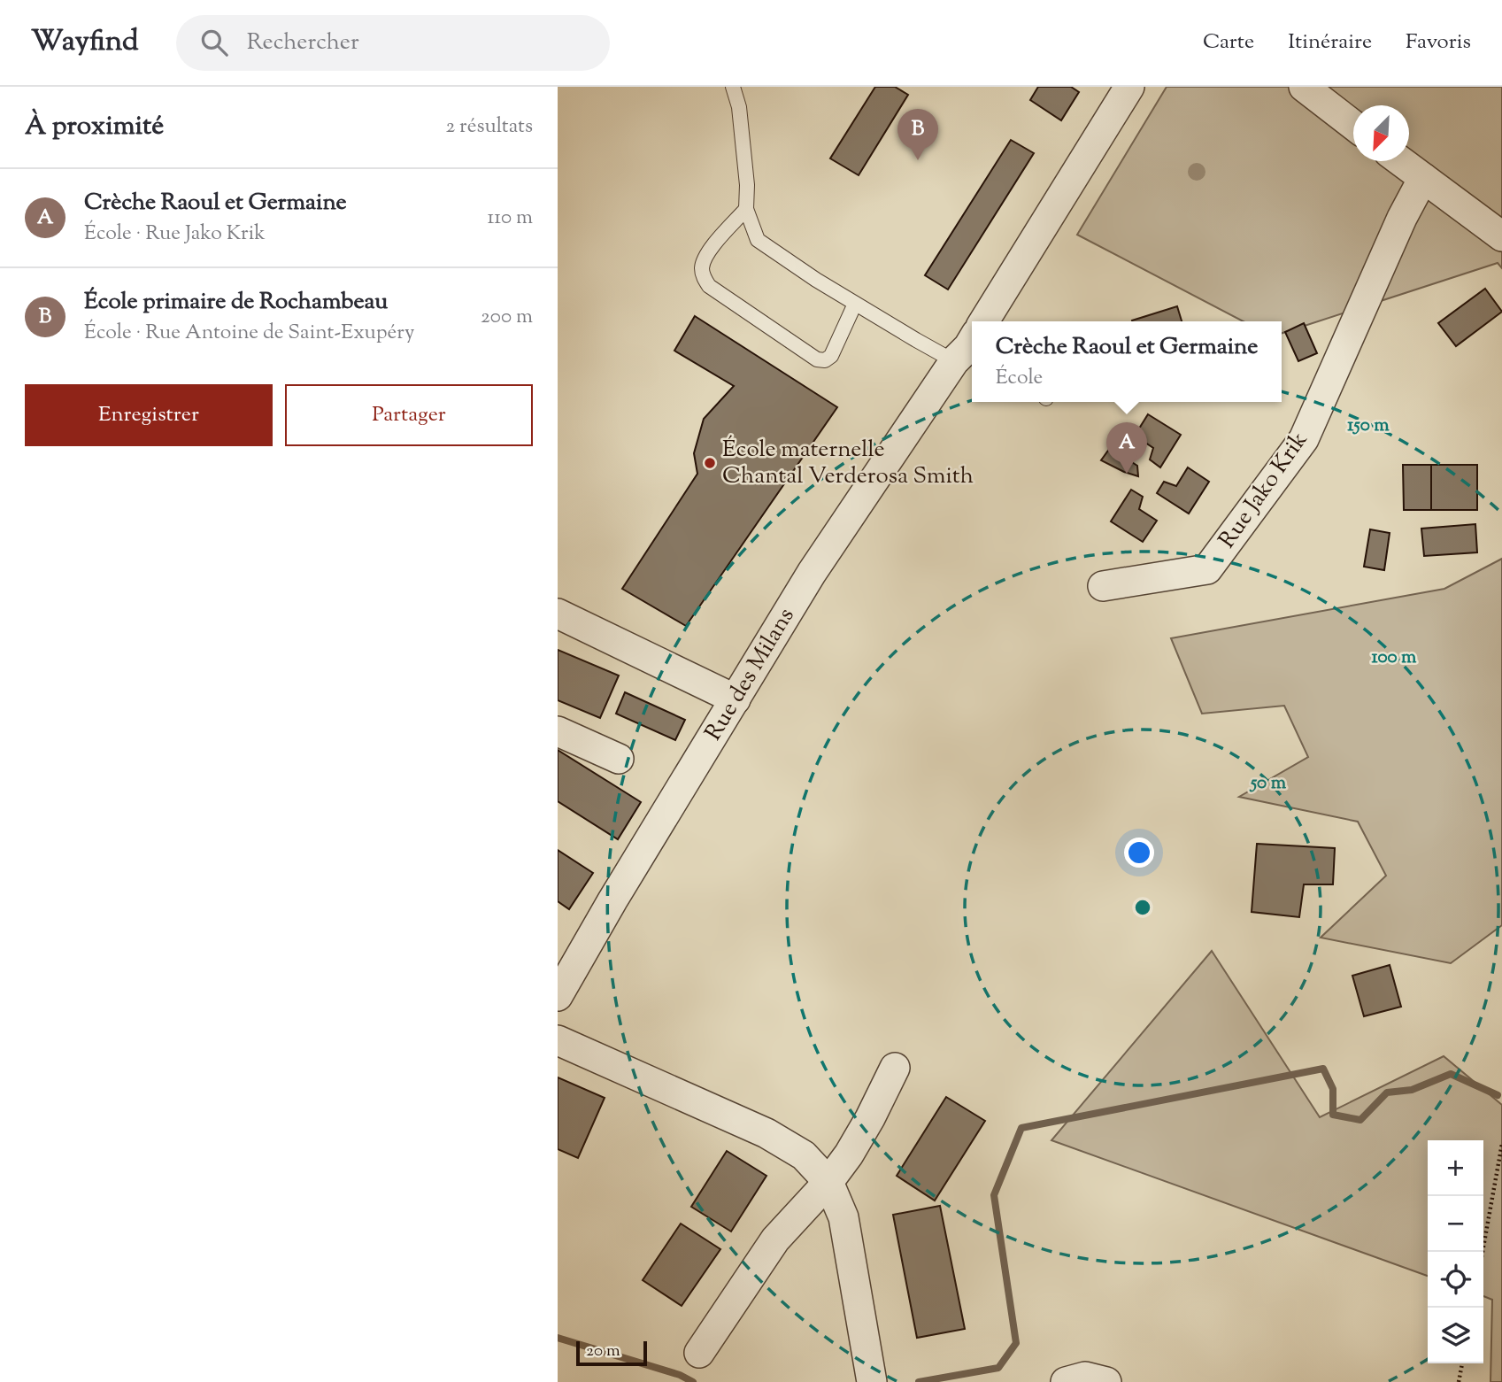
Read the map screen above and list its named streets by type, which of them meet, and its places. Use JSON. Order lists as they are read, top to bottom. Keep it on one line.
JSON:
{"streets":{"street":["Rue Jako Krik","Rue des Milans"]},"places":["École maternelle Chantal Verderosa Smith"],"scale_bar":"20 m","north":"bottom left","page":{"header":"Wayfind","search":"Rechercher","nav":["Carte","Itinéraire","Favoris"],"heading":["À proximité","2 résultats"],"pins":["B","A"],"list":[{"mark":"A","name":"Crèche Raoul et Germaine","note":"École · Rue Jako Krik","value":"110 m"},{"mark":"B","name":"École primaire de Rochambeau","note":"École · Rue Antoine de Saint-Exupéry","value":"200 m"}],"popup":["Crèche Raoul et Germaine","École"],"buttons":["Enregistrer","Partager"],"map_buttons":["+","−"],"scale":"20 m"},"rings":["150 m","100 m","50 m"]}
